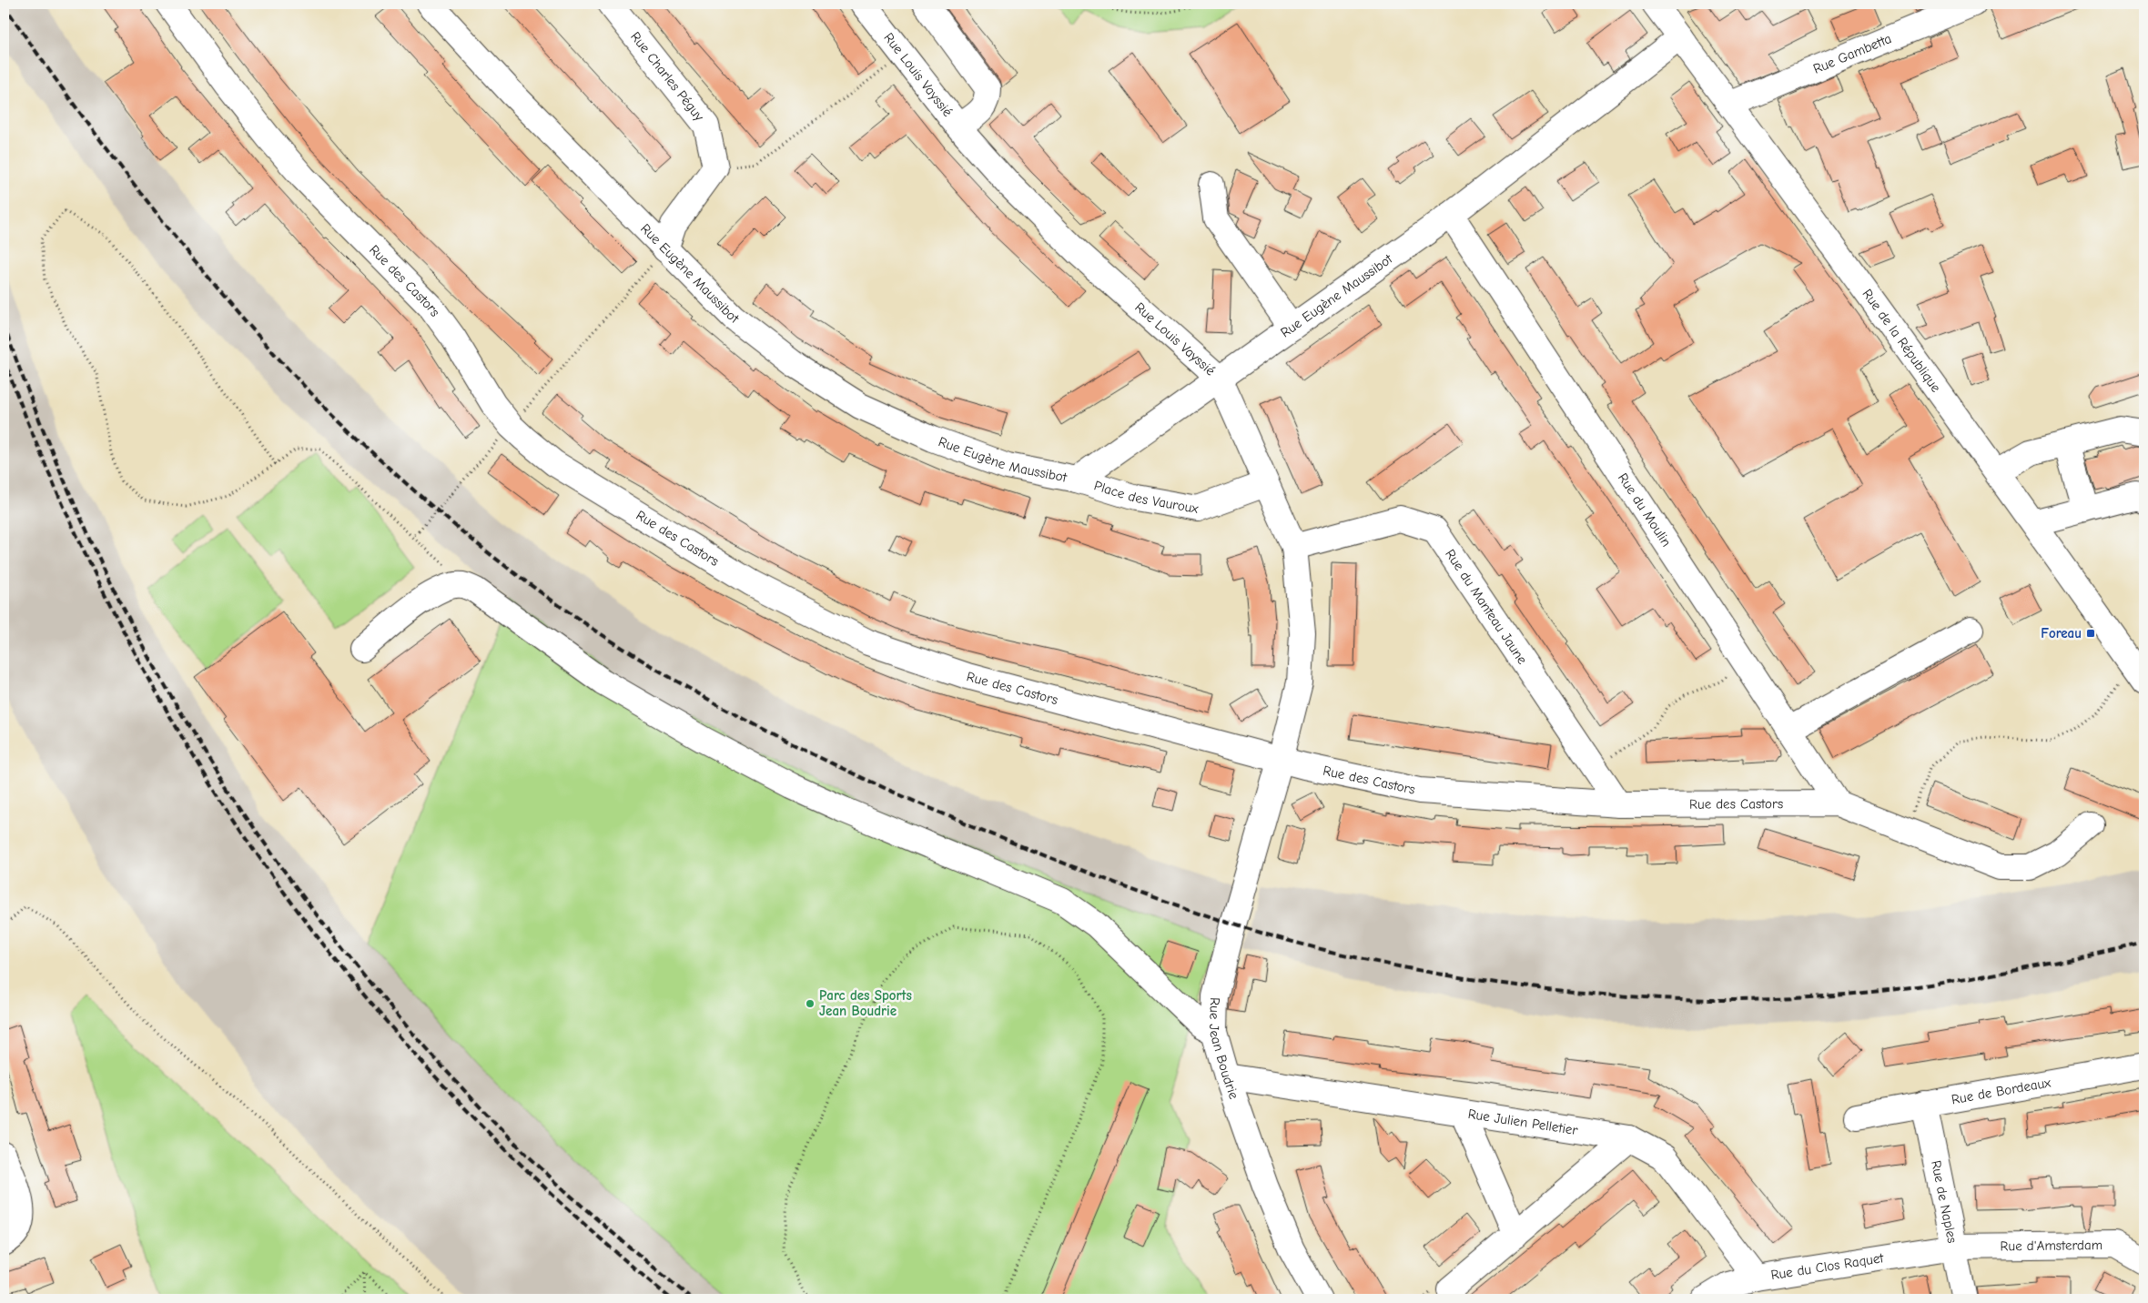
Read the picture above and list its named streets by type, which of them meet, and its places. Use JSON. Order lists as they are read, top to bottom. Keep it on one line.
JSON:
{"streets":{"street":["Rue Gambetta","Rue Louis Vayssié","Rue Charles Péguy","Rue Eugène Maussibot","Rue des Castors","Rue de la République","Place des Vauroux","Rue du Moulin","Rue du Manteau Jaune","Rue Jean Boudrie","Rue de Bordeaux","Rue Julien Pelletier","Rue de Naples","Rue d'Amsterdam","Rue du Clos Raquet"]},"crossings":[["Rue Gambetta","Rue de la République"],["Rue Louis Vayssié","Rue Eugène Maussibot"],["Rue Louis Vayssié","Rue des Castors"],["Rue Louis Vayssié","Place des Vauroux"],["Rue Louis Vayssié","Rue du Manteau Jaune"],["Rue Louis Vayssié","Rue Jean Boudrie"],["Rue Eugène Maussibot","Rue de la République"],["Rue Eugène Maussibot","Place des Vauroux"],["Rue Eugène Maussibot","Rue du Moulin"],["Rue des Castors","Rue du Moulin"],["Rue des Castors","Rue du Manteau Jaune"],["Rue des Castors","Rue Jean Boudrie"],["Rue Jean Boudrie","Rue Julien Pelletier"],["Rue de Bordeaux","Rue de Naples"],["Rue Julien Pelletier","Rue du Clos Raquet"],["Rue de Naples","Rue d'Amsterdam"],["Rue de Naples","Rue du Clos Raquet"],["Rue d'Amsterdam","Rue du Clos Raquet"]],"places":{"transit":["Foreau"],"other":["Parc des Sports Jean Boudrie"]}}
